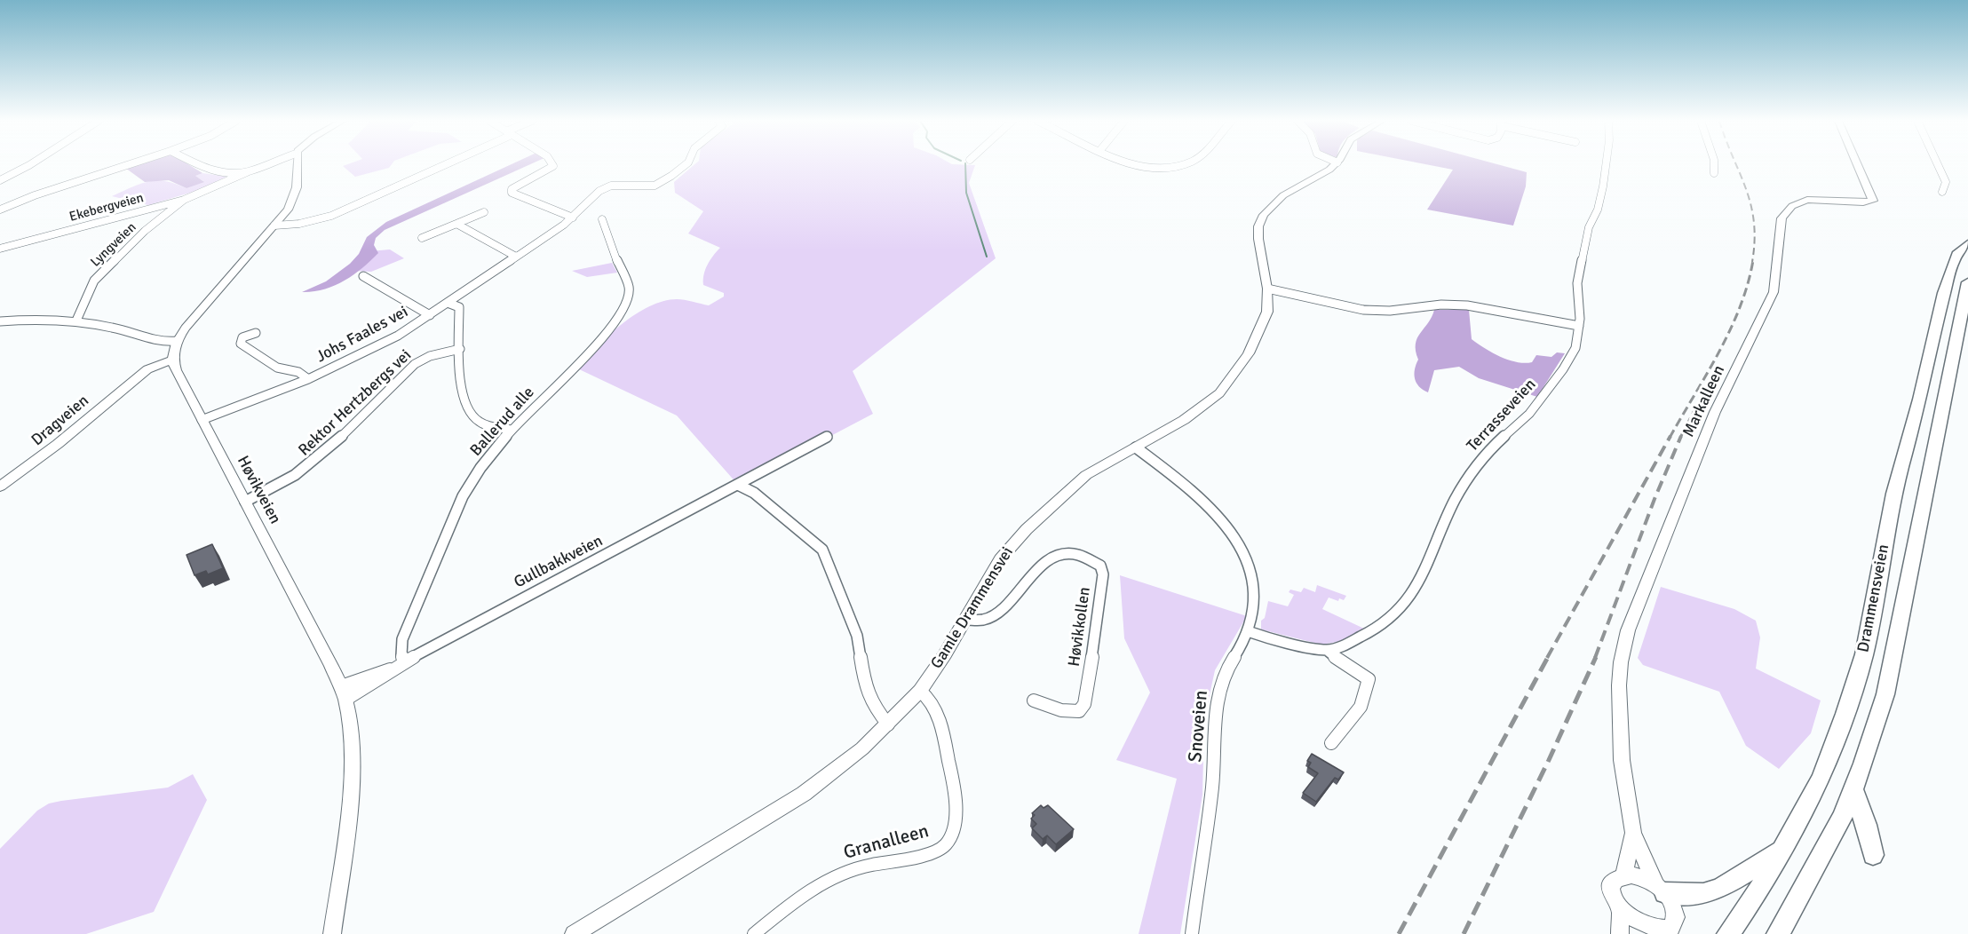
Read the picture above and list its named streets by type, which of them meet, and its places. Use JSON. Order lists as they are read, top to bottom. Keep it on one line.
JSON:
{"streets":{"highway":["Drammensveien"],"main road":["Markalleen","Dragveien","Høvikveien","Gamle Drammensvei"],"street":["Ekebergveien","Lyngveien","Johs Faales vei","Rektor Hertzbergs vei","Terrasseveien","Ballerud alle","Gullbakkveien","Høvikkollen","Snoveien","Granalleen"]},"crossings":[["Ekebergveien","Lyngveien"],["Johs Faales vei","Høvikveien"],["Rektor Hertzbergs vei","Høvikveien"],["Terrasseveien","Snoveien"],["Dragveien","Høvikveien"],["Ballerud alle","Gullbakkveien"],["Høvikveien","Gullbakkveien"],["Gamle Drammensvei","Høvikkollen"],["Gamle Drammensvei","Snoveien"],["Gamle Drammensvei","Granalleen"]]}
